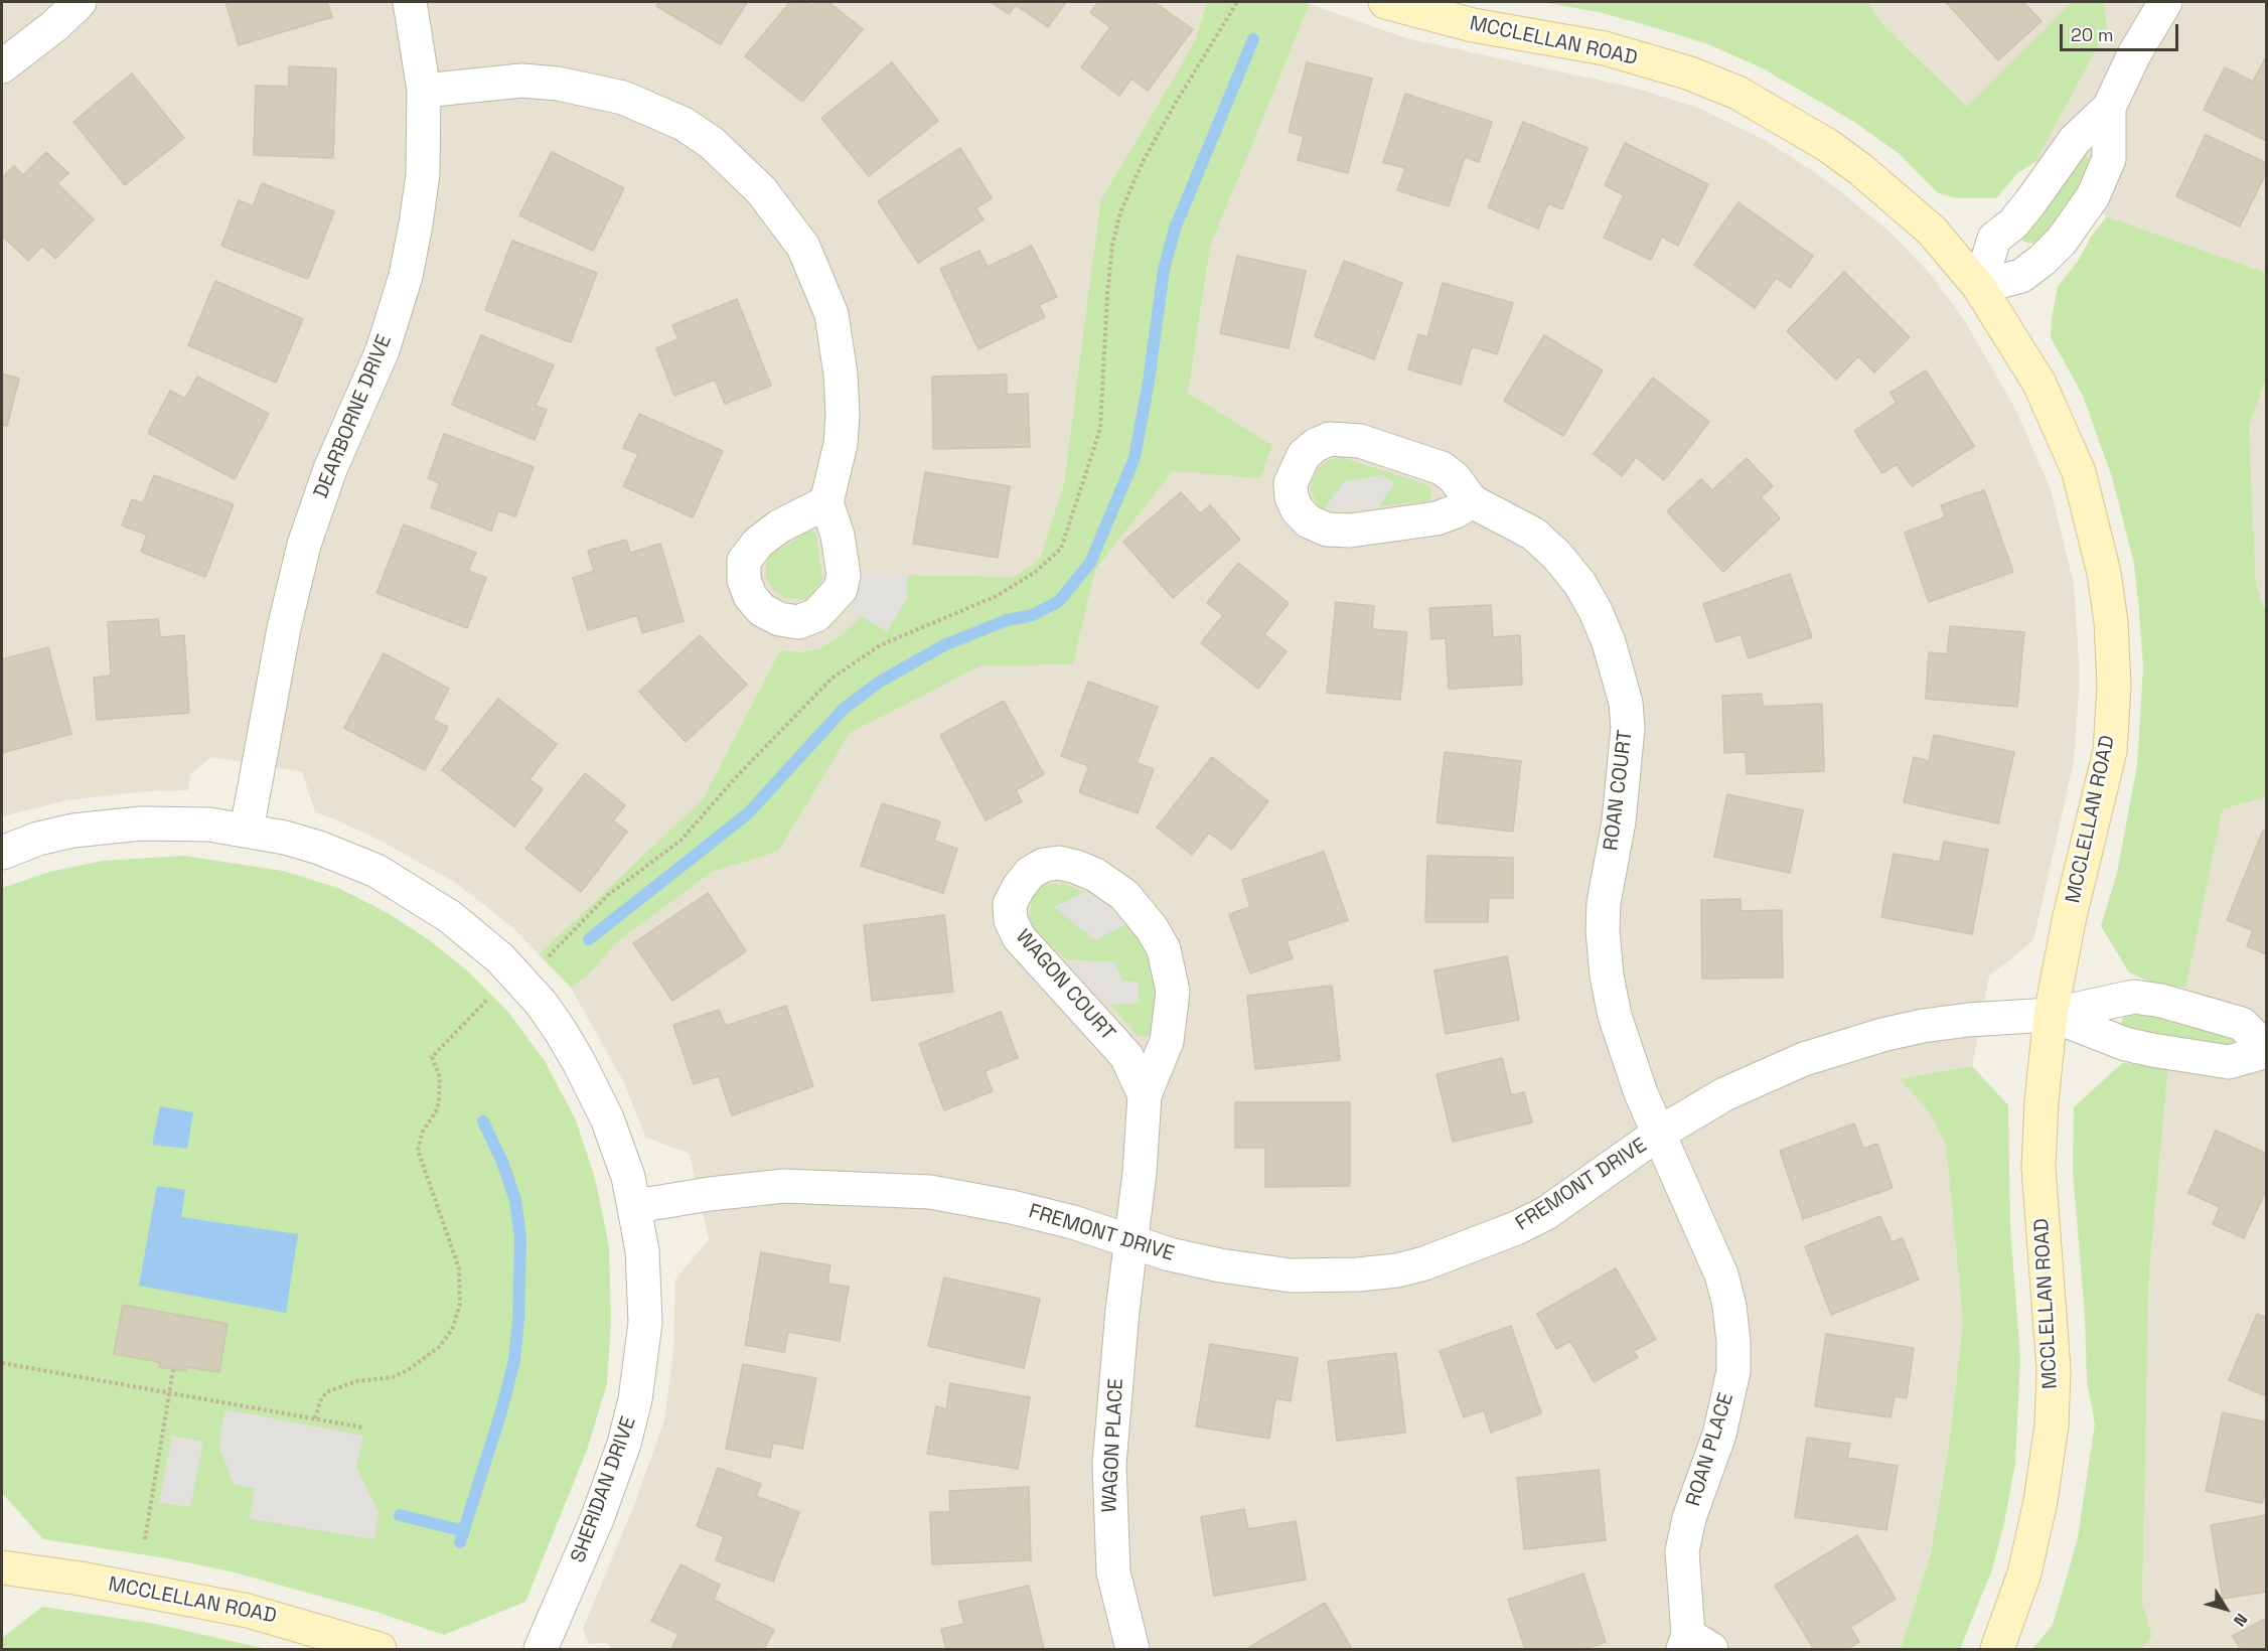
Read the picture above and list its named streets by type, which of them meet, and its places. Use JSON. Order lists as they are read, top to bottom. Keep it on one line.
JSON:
{"streets":{"street":["MCCLELLAN ROAD","DEARBORNE DRIVE","ROAN COURT","WAGON COURT","FREMONT DRIVE","WAGON PLACE","ROAN PLACE","SHERIDAN DRIVE"]},"crossings":[["MCCLELLAN ROAD","FREMONT DRIVE"],["DEARBORNE DRIVE","SHERIDAN DRIVE"],["ROAN COURT","FREMONT DRIVE"],["ROAN COURT","ROAN PLACE"],["WAGON COURT","FREMONT DRIVE"],["WAGON COURT","WAGON PLACE"],["FREMONT DRIVE","WAGON PLACE"],["FREMONT DRIVE","ROAN PLACE"],["FREMONT DRIVE","SHERIDAN DRIVE"]],"scale_bar":"20 m","north":"bottom right"}
